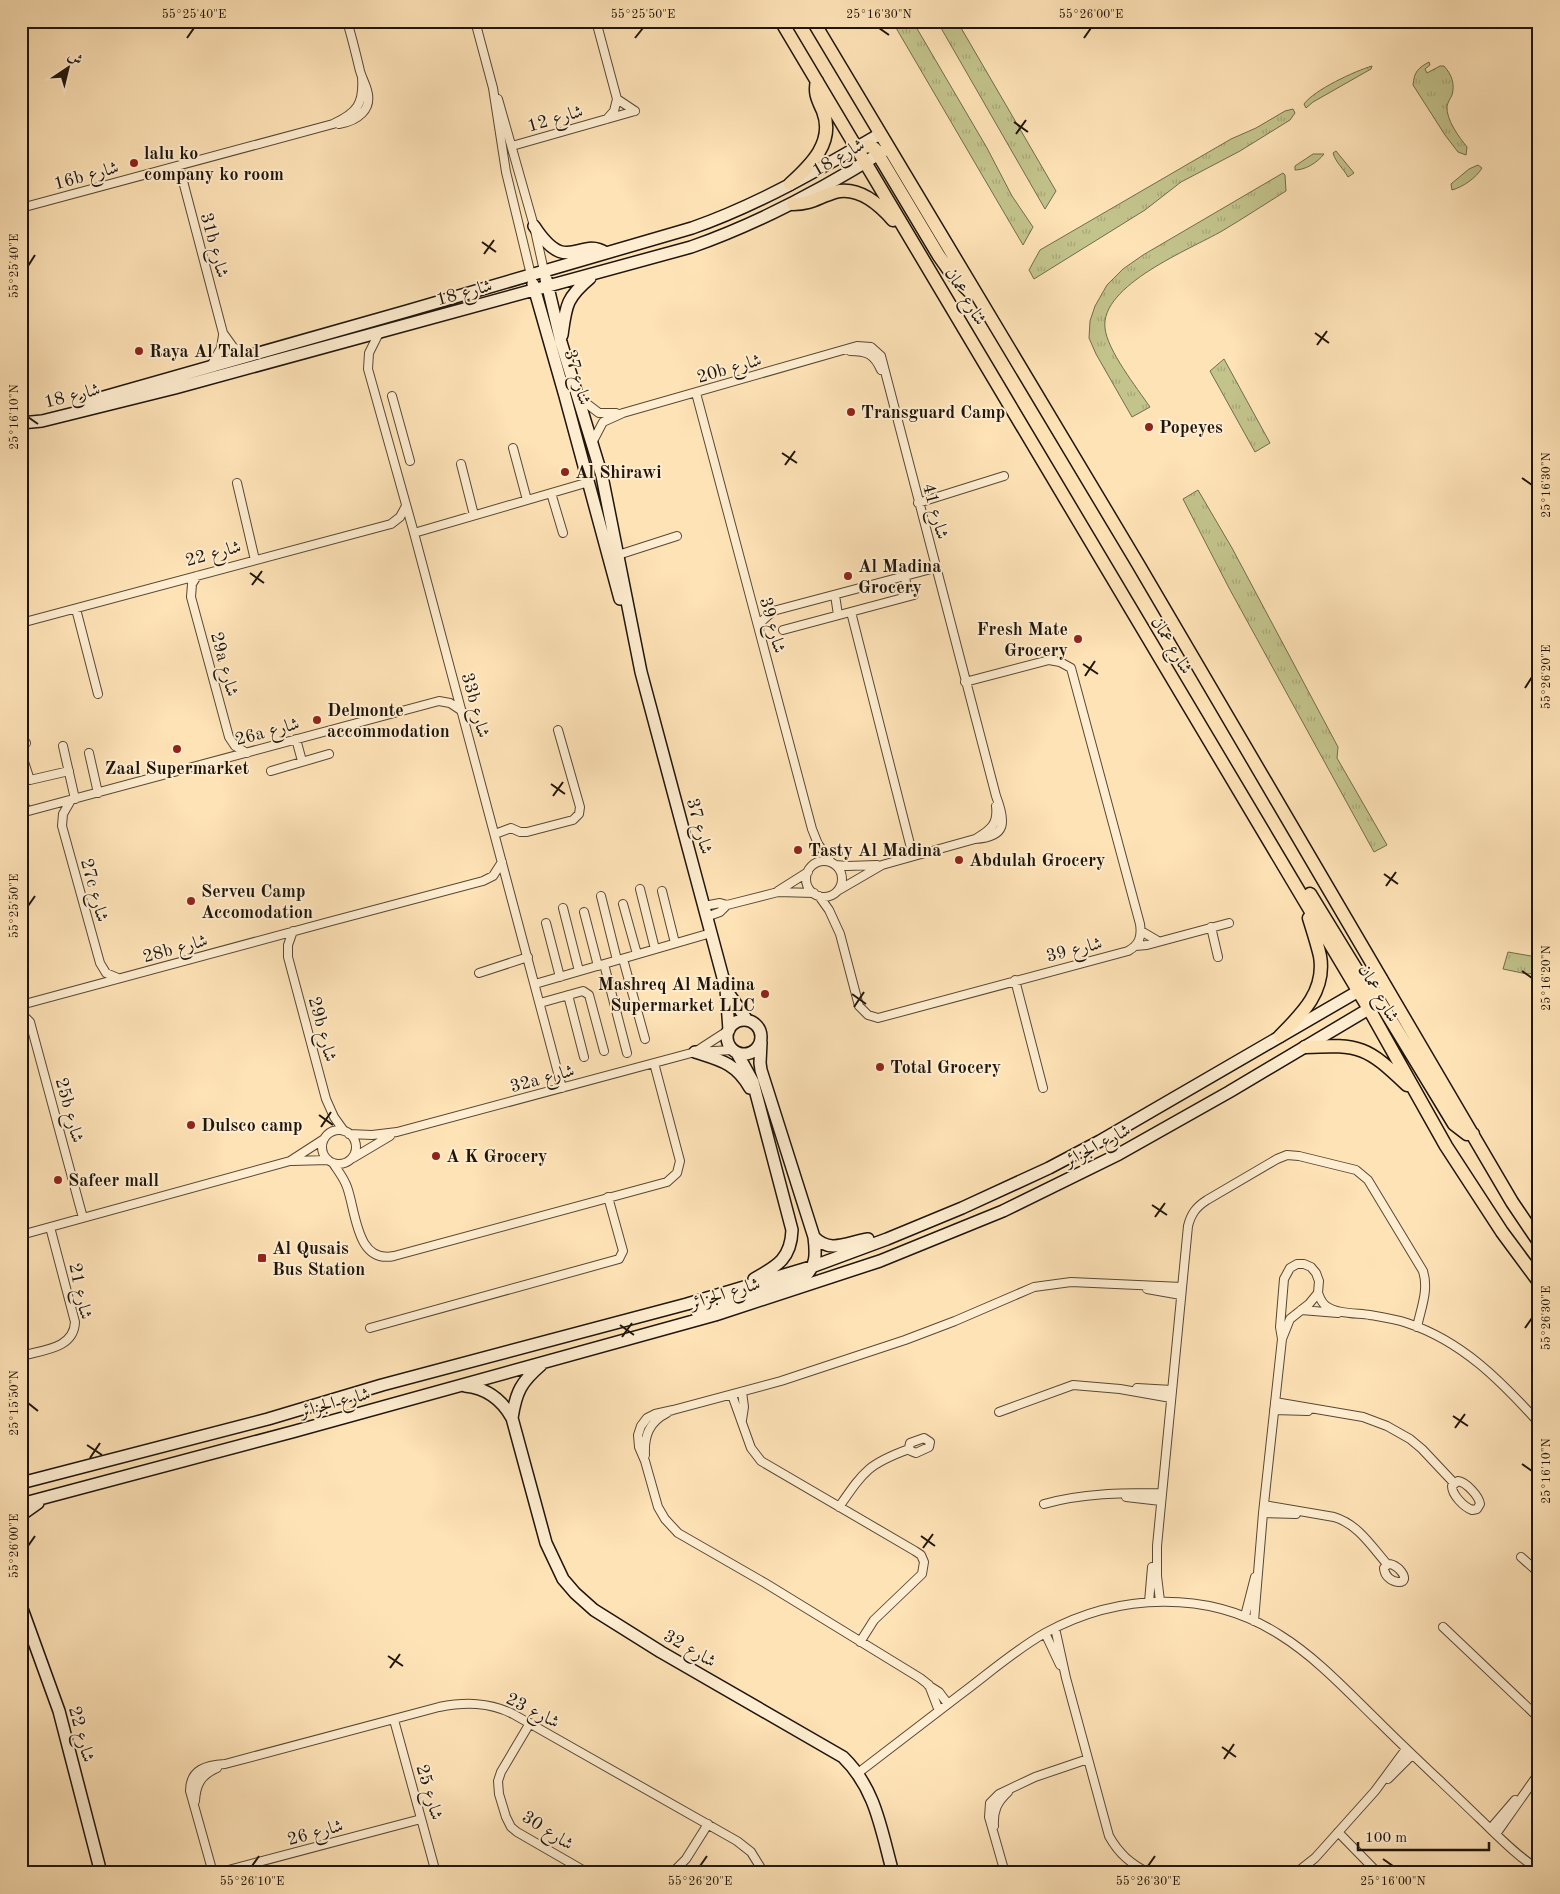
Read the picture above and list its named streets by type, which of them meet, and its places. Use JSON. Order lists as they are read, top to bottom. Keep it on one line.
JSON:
{"streets":{"main road":["شارع عمان"],"street":["شارع 12","شارع 18","16b شارع","31b شارع","20b شارع","شارع 37","شارع 41","شارع 22","شارع 39","29a شارع","33b شارع","26a شارع","27c شارع","28b شارع","29b شارع","32a شارع","25b شارع","شارع الجزائر","شارع 21","شارع 32","شارع 23","شارع 25","شارع 30","شارع 26"]},"crossings":[["شارع 12","شارع 37"],["شارع 18","31b شارع"],["شارع 18","شارع عمان"],["شارع 18","شارع 37"],["شارع 18","33b شارع"],["16b شارع","31b شارع"],["شارع عمان","شارع الجزائر"],["20b شارع","شارع 37"],["20b شارع","شارع 41"],["20b شارع","شارع 39"],["شارع 37","32a شارع"],["شارع 22","29a شارع"],["شارع 22","33b شارع"],["29a شارع","26a شارع"],["33b شارع","26a شارع"],["33b شارع","28b شارع"],["33b شارع","32a شارع"],["26a شارع","27c شارع"],["27c شارع","28b شارع"],["28b شارع","29b شارع"],["29b شارع","32a شارع"],["شارع الجزائر","شارع 32"],["شارع 23","شارع 25"],["شارع 23","شارع 30"],["شارع 25","شارع 26"]],"places":{"other":["lalu ko company ko room","Raya Al Talal","Transguard Camp","Popeyes","Al Shirawi","Al Madina Grocery","Fresh Mate Grocery","Delmonte accommodation","Zaal Supermarket","Tasty Al Madina","Abdulah Grocery","Serveu Camp Accomodation","Mashreq Al Madina Supermarket LLC","Total Grocery","Dulsco camp","A K Grocery","Safeer mall"],"transit":["Al Qusais Bus Station"]},"scale_bar":"100 m","north":"top right","coordinates":["55°25'40\"E","55°25'50\"E","25°16'30\"N","55°26'00\"E","25°16'10\"N","55°26'20\"E","25°16'20\"N","55°26'30\"E","25°15'50\"N","55°26'10\"E","25°16'00\"N"]}
